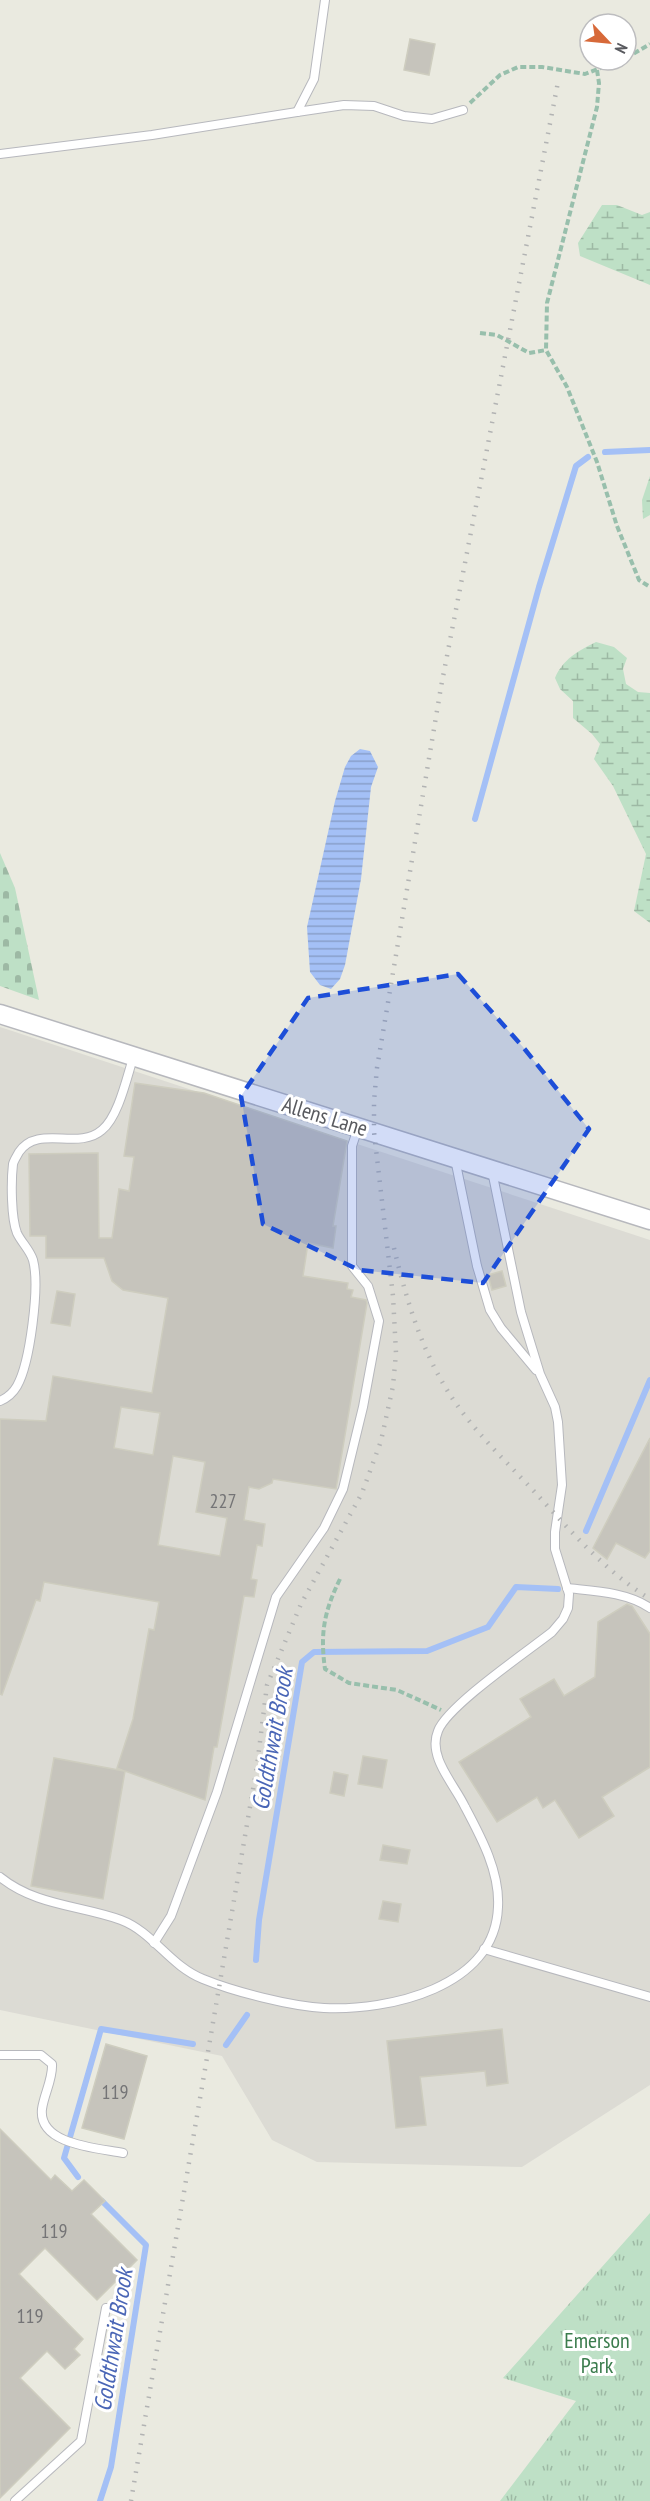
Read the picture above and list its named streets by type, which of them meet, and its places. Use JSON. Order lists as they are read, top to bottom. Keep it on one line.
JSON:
{"streets":{"street":["Allens Lane"]},"water":["Goldthwait Brook"],"parks":["Emerson Park"],"house_numbers":["227","119","119","119"],"north":"bottom right"}
